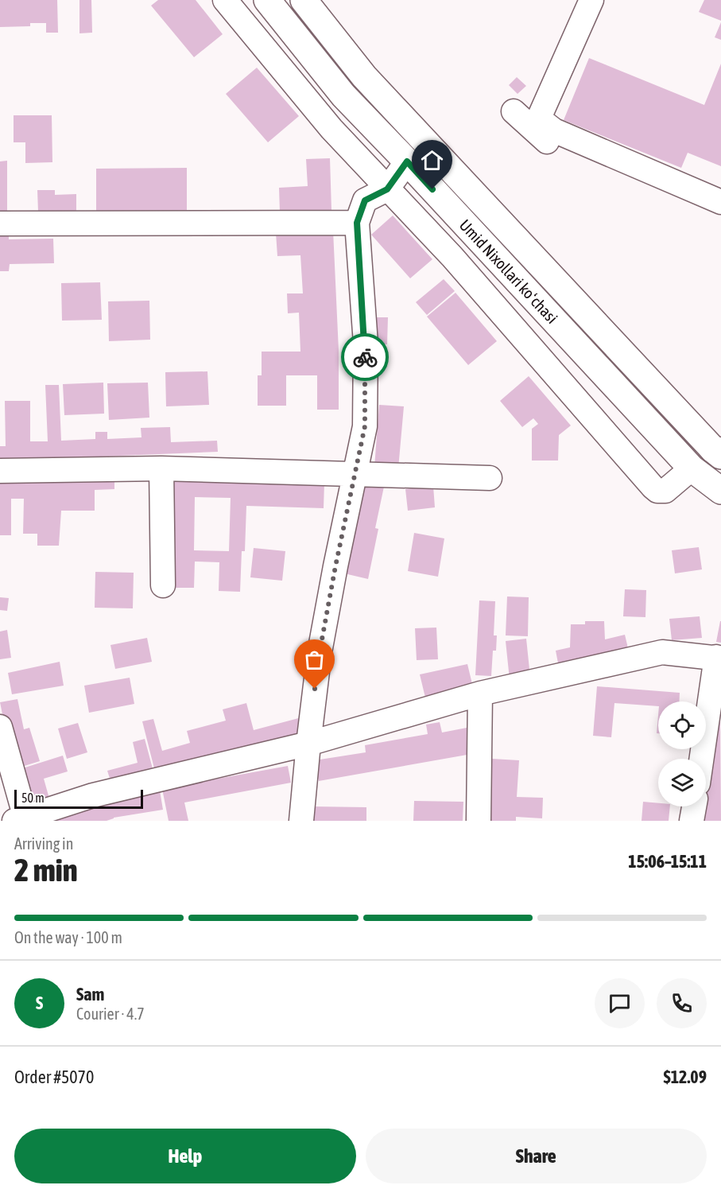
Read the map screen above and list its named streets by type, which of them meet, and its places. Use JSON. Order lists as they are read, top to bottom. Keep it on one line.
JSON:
{"streets":{"main road":["Umid Nixollari koʻchasi"]},"scale_bar":"50 m","page":{"scale":"50 m","heading":["2 min","Arriving in","15:06–15:11"],"panel":["Sam","Courier · 4.7","Order #5070","$12.09"],"bar":"On the way · 100 m","round":"S","buttons":["Help","Share"]}}
